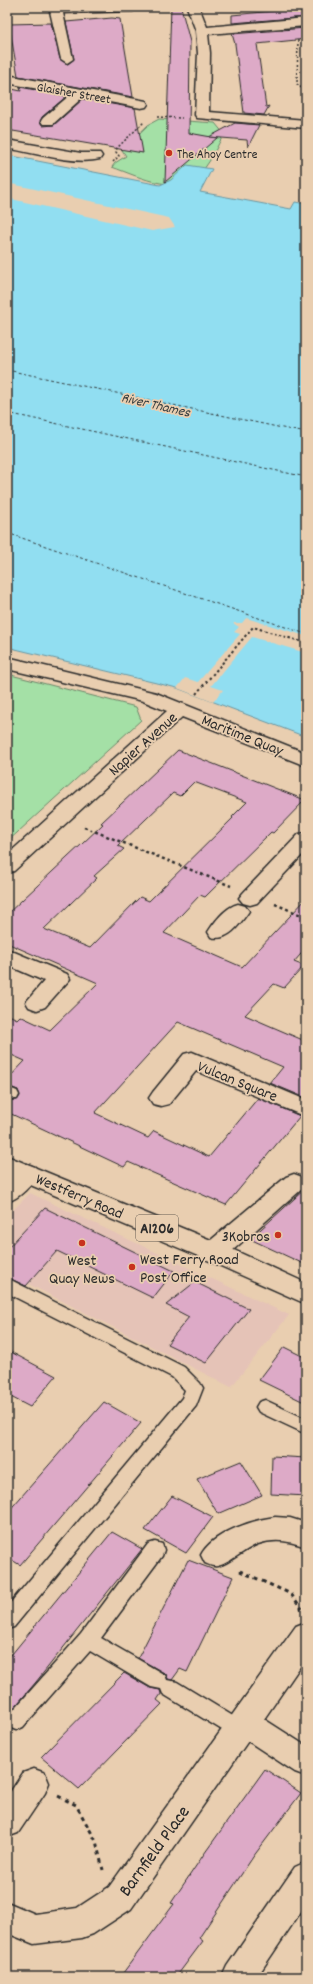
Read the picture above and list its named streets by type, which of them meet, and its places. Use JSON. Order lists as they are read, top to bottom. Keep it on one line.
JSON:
{"streets":{"street":["Glaisher Street","Maritime Quay","Napier Avenue","Vulcan Square","Westferry Road","A1206","Barnfield Place"]},"crossings":[["Maritime Quay","Napier Avenue"]],"water":["River Thames"],"places":["The Ahoy Centre","3Kobros","West Quay News","West Ferry Road Post Office"]}
